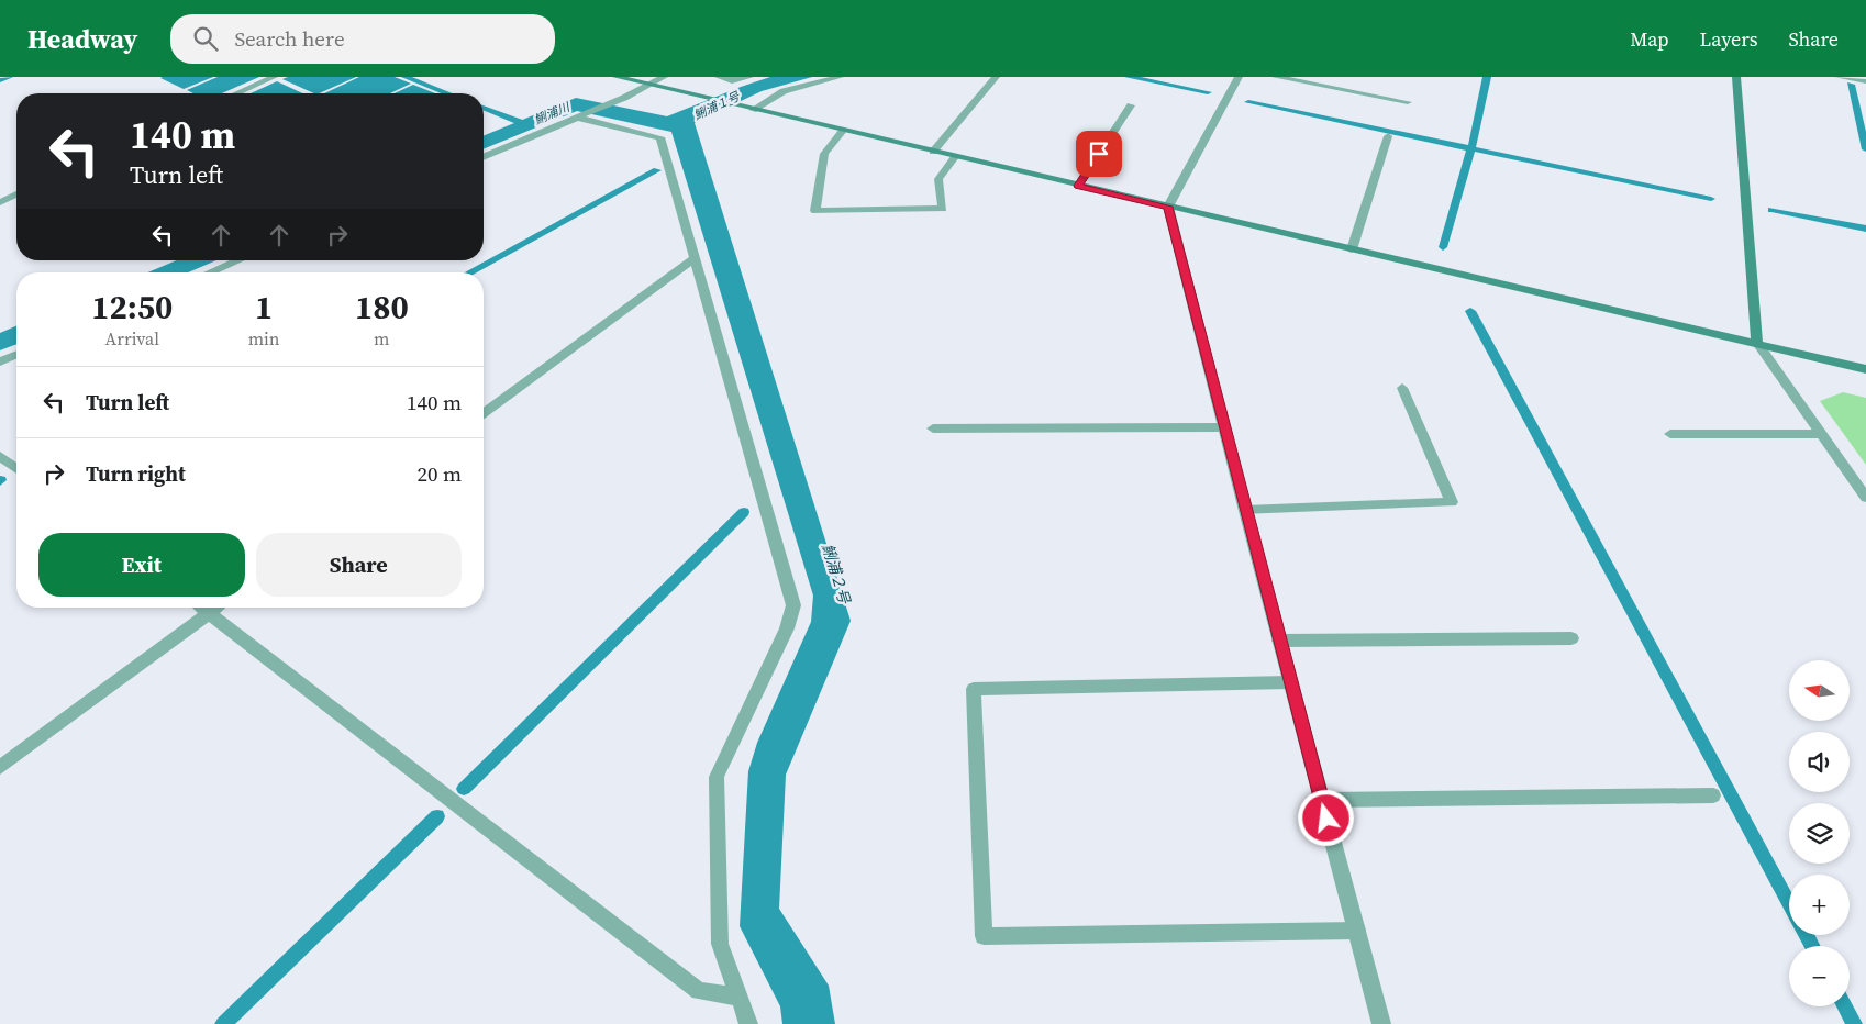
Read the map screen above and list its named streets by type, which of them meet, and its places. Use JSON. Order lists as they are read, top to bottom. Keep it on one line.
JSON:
{"water":["鯏浦１号","鯏浦川","鯏浦２号"],"north":"left","page":{"header":"Headway","search":"Search here","nav":["Map","Layers","Share"],"turn":["140 m","Turn left"],"eta":["12:50","Arrival","1","min","180","m"],"list":[{"name":"Turn left","value":"140 m"},{"name":"Turn right","value":"20 m"}],"buttons":["Exit","Share"],"map_buttons":["+","−"]}}
